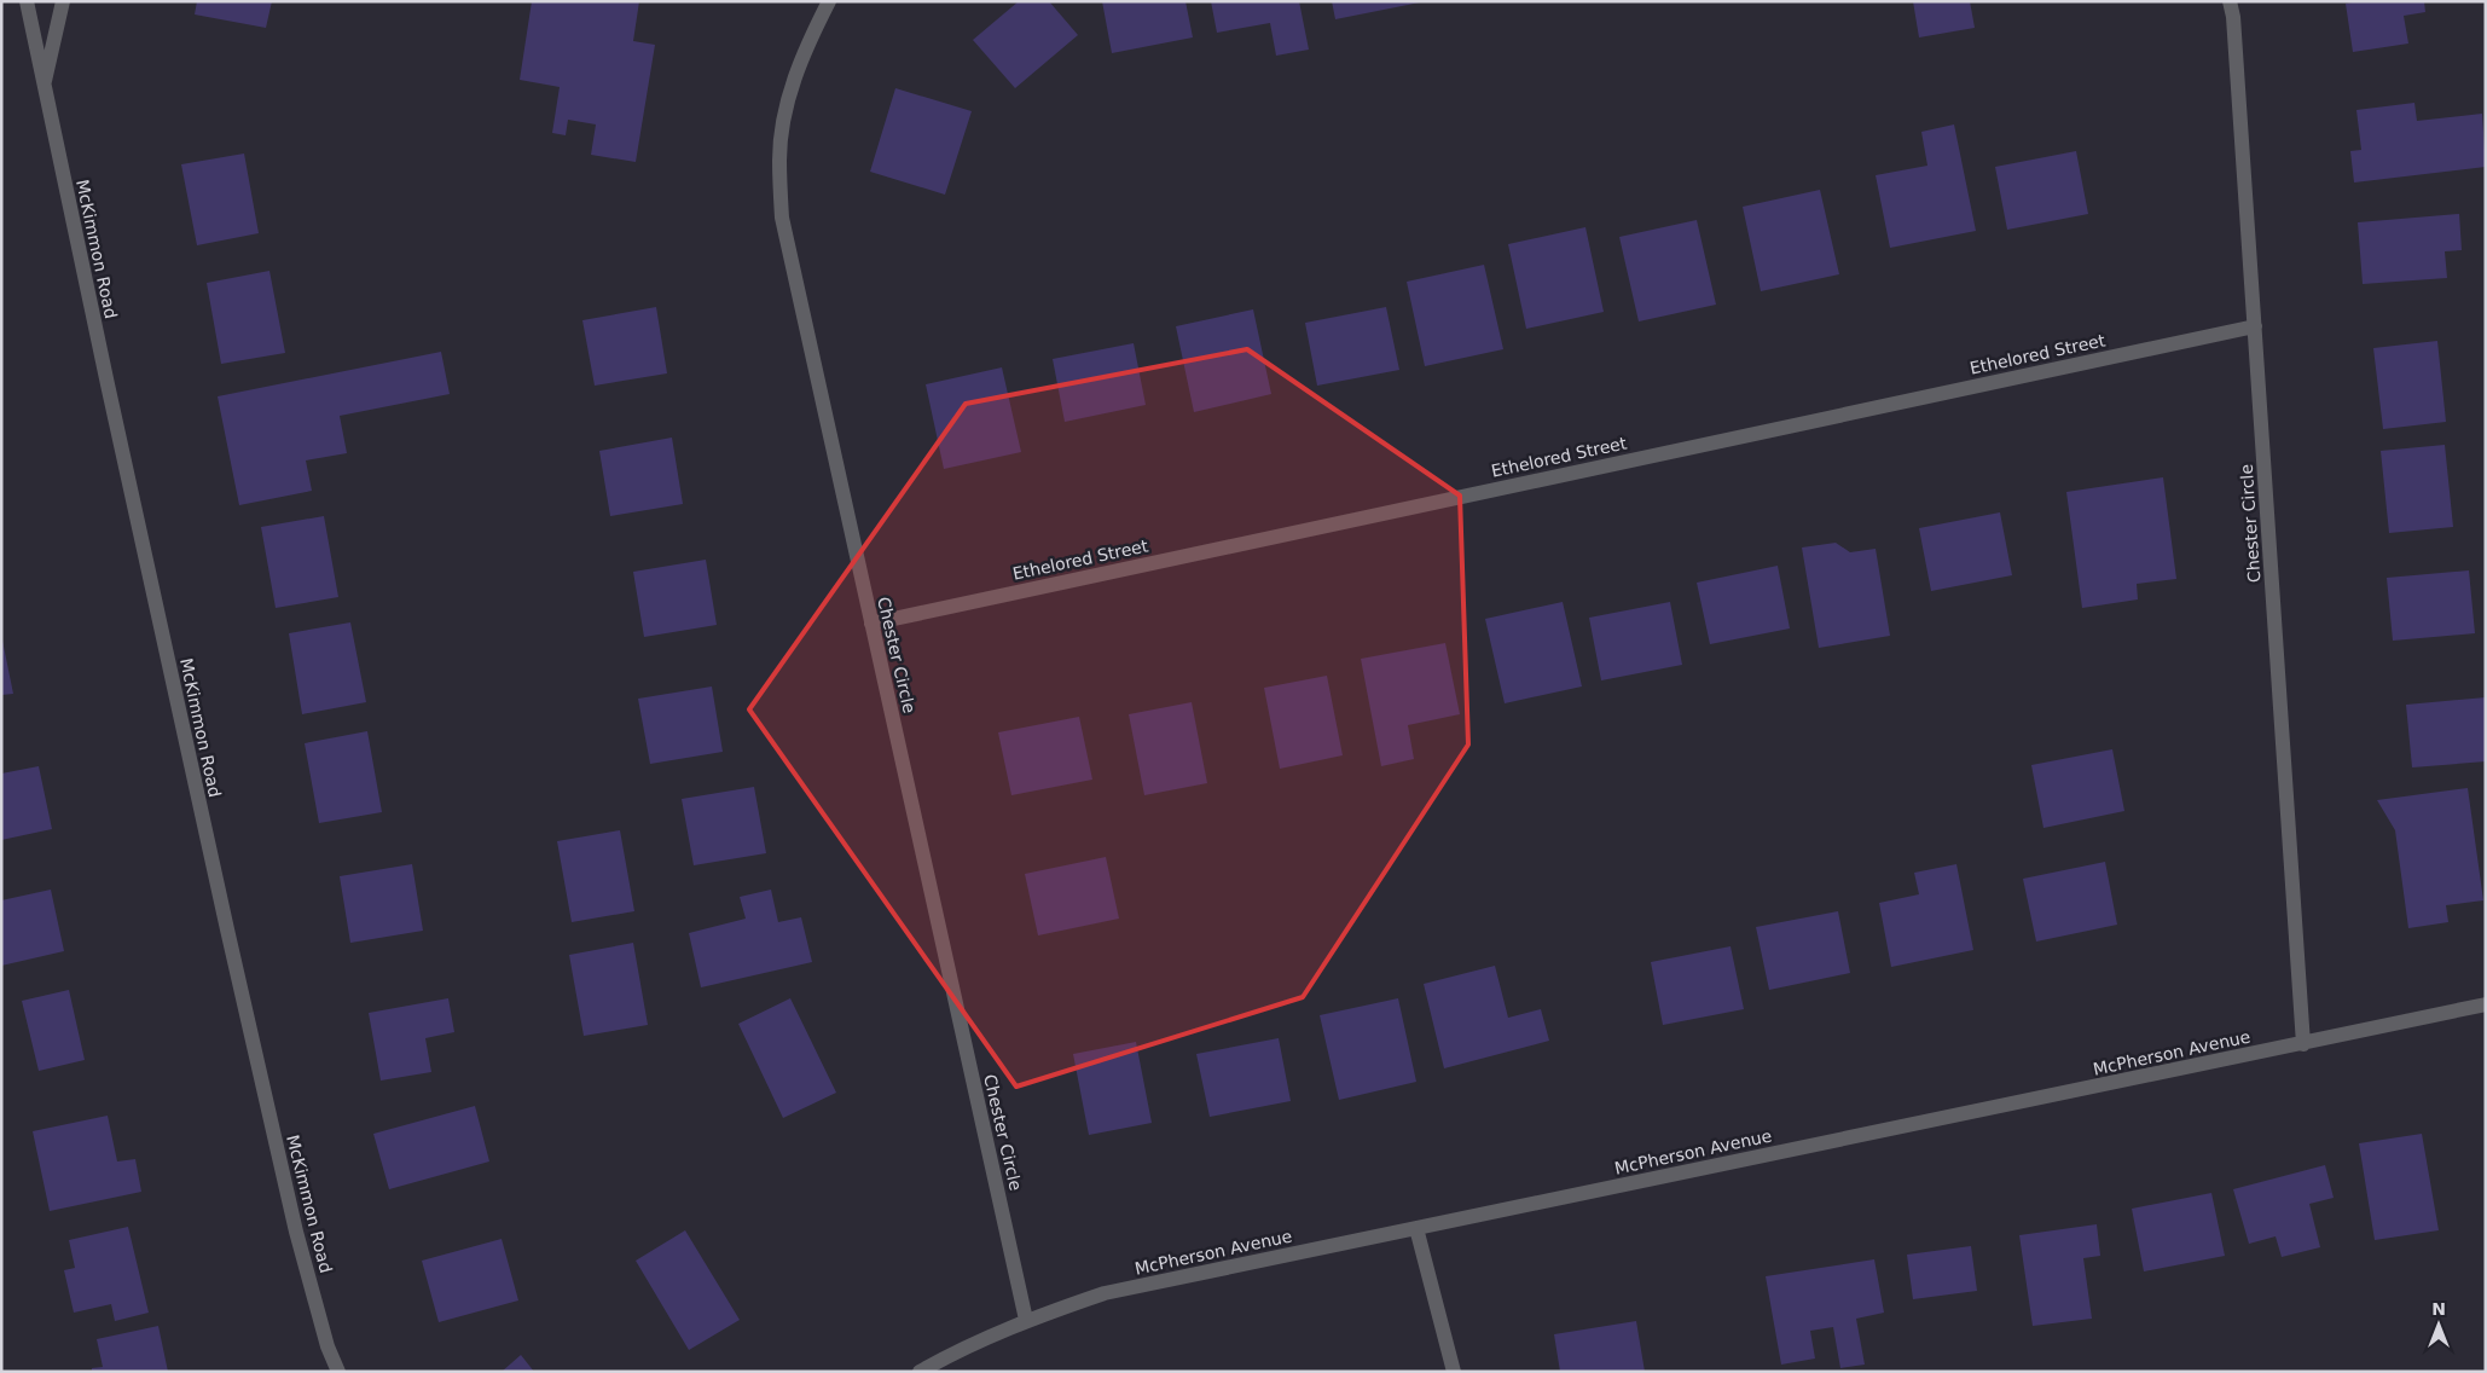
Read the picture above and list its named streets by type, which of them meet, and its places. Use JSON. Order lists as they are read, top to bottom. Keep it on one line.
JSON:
{"streets":{"street":["McKimmon Road","Ethelored Street","Chester Circle","McPherson Avenue"]},"crossings":[["Ethelored Street","Chester Circle"],["Chester Circle","McPherson Avenue"]],"north":"top"}
